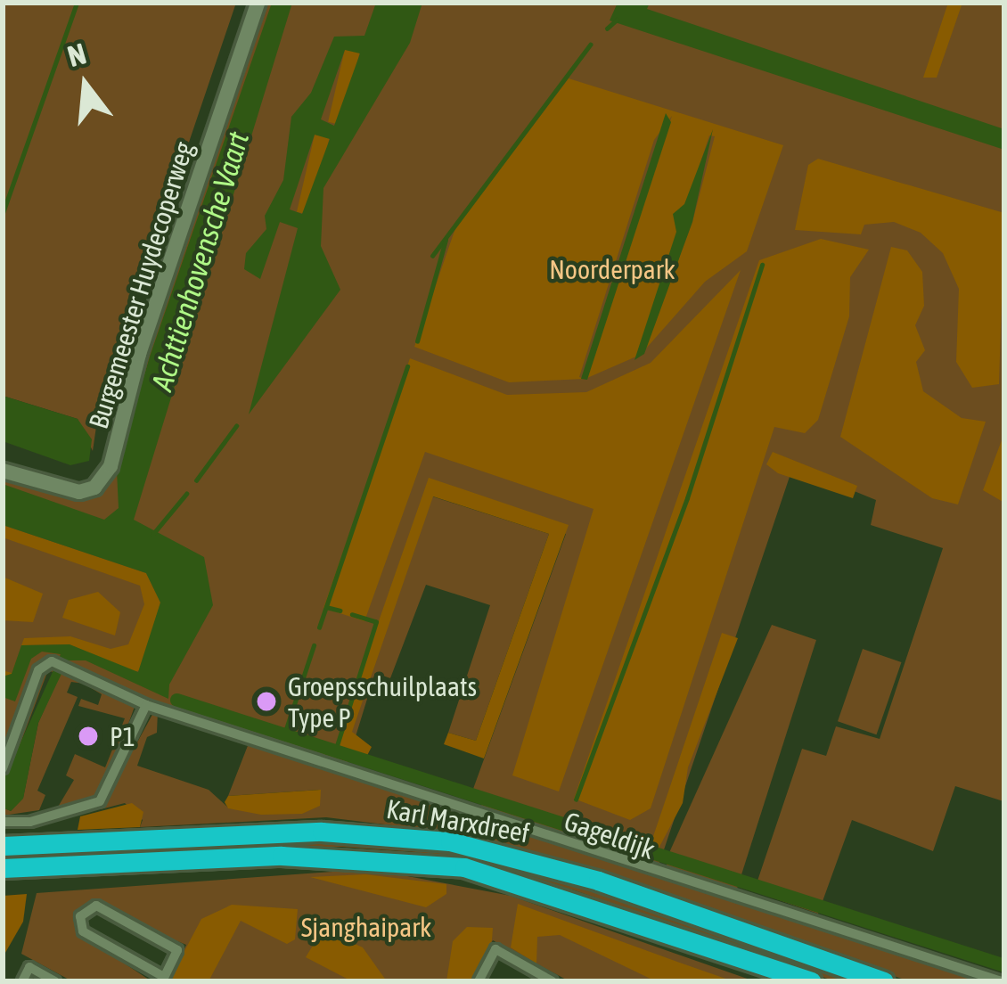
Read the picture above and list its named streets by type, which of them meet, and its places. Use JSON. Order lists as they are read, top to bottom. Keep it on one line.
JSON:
{"streets":{"highway":["Karl Marxdreef"],"street":["Burgemeester Huydecoperweg","Gageldijk"]},"water":["Achttienhovensche Vaart"],"parks":["Noorderpark","Sjanghaipark"],"places":["Groepsschuilplaats Type P","P1"],"north":"top"}
